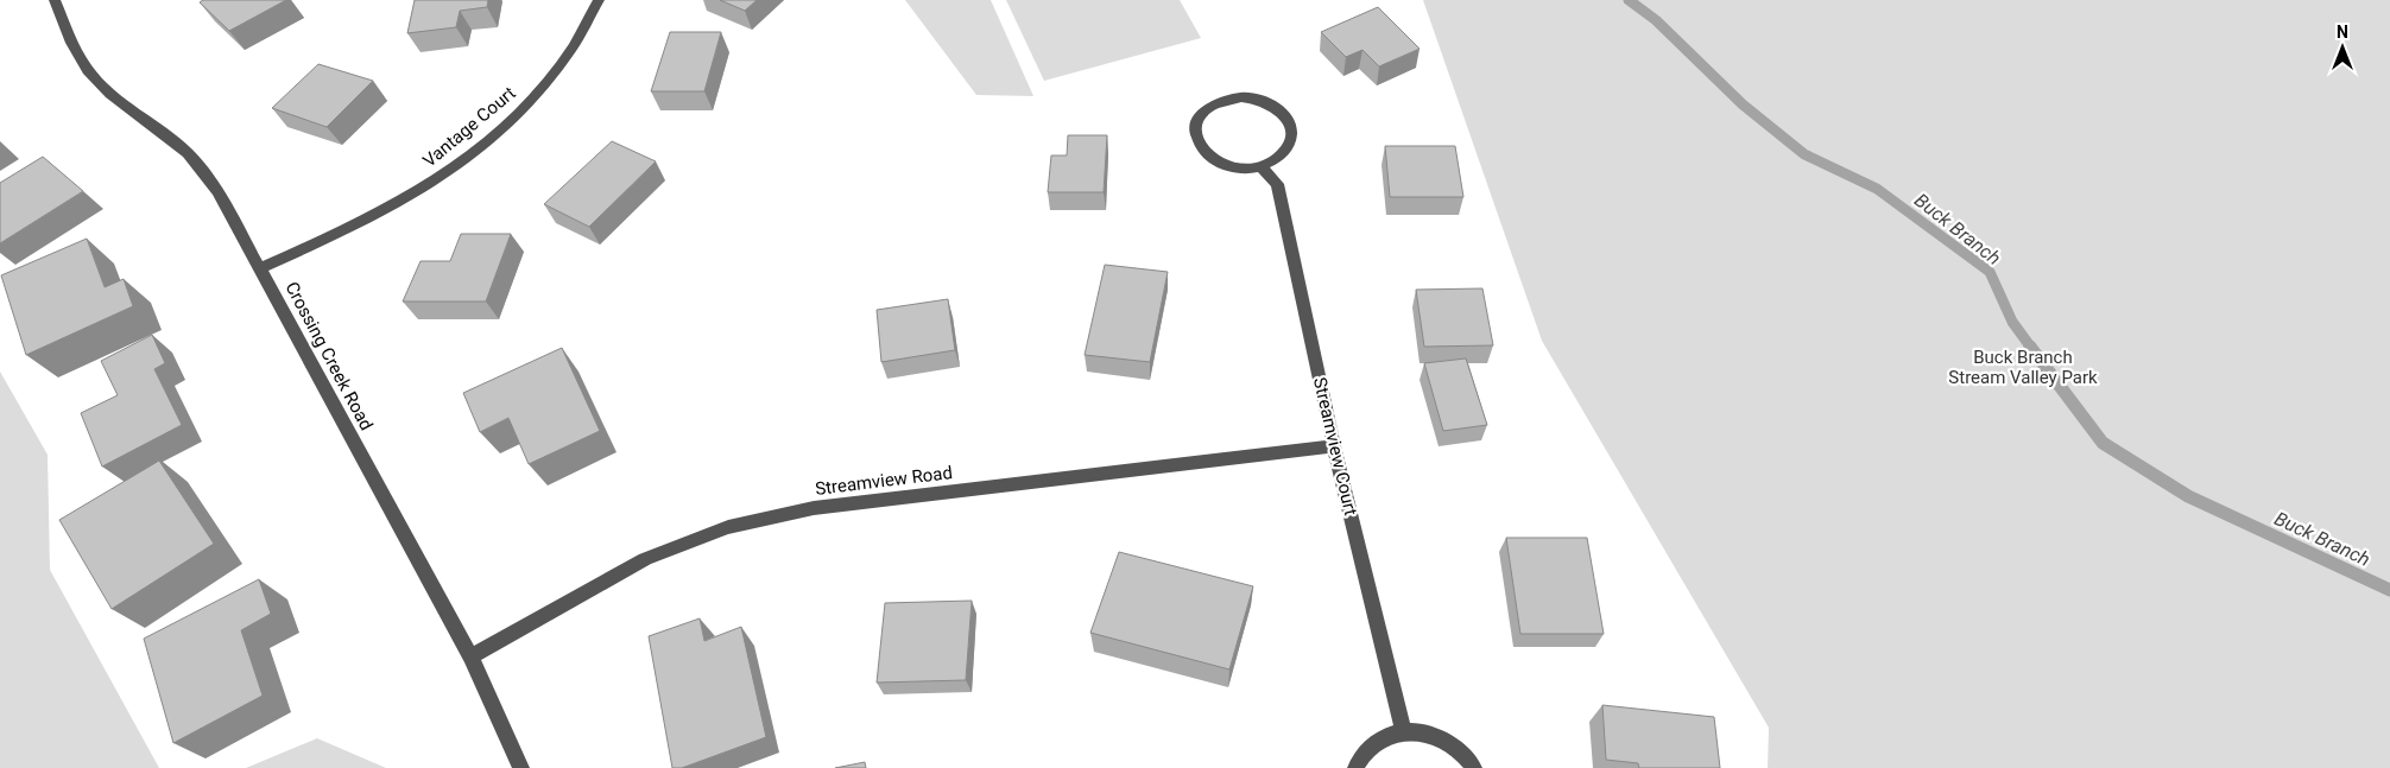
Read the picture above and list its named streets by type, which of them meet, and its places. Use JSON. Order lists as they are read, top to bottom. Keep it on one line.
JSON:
{"streets":{"street":["Vantage Court","Crossing Creek Road","Streamview Court","Streamview Road"]},"crossings":[["Vantage Court","Crossing Creek Road"],["Crossing Creek Road","Streamview Road"],["Streamview Court","Streamview Road"]],"water":["Buck Branch"],"parks":["Buck Branch Stream Valley Park"],"north":"top"}
